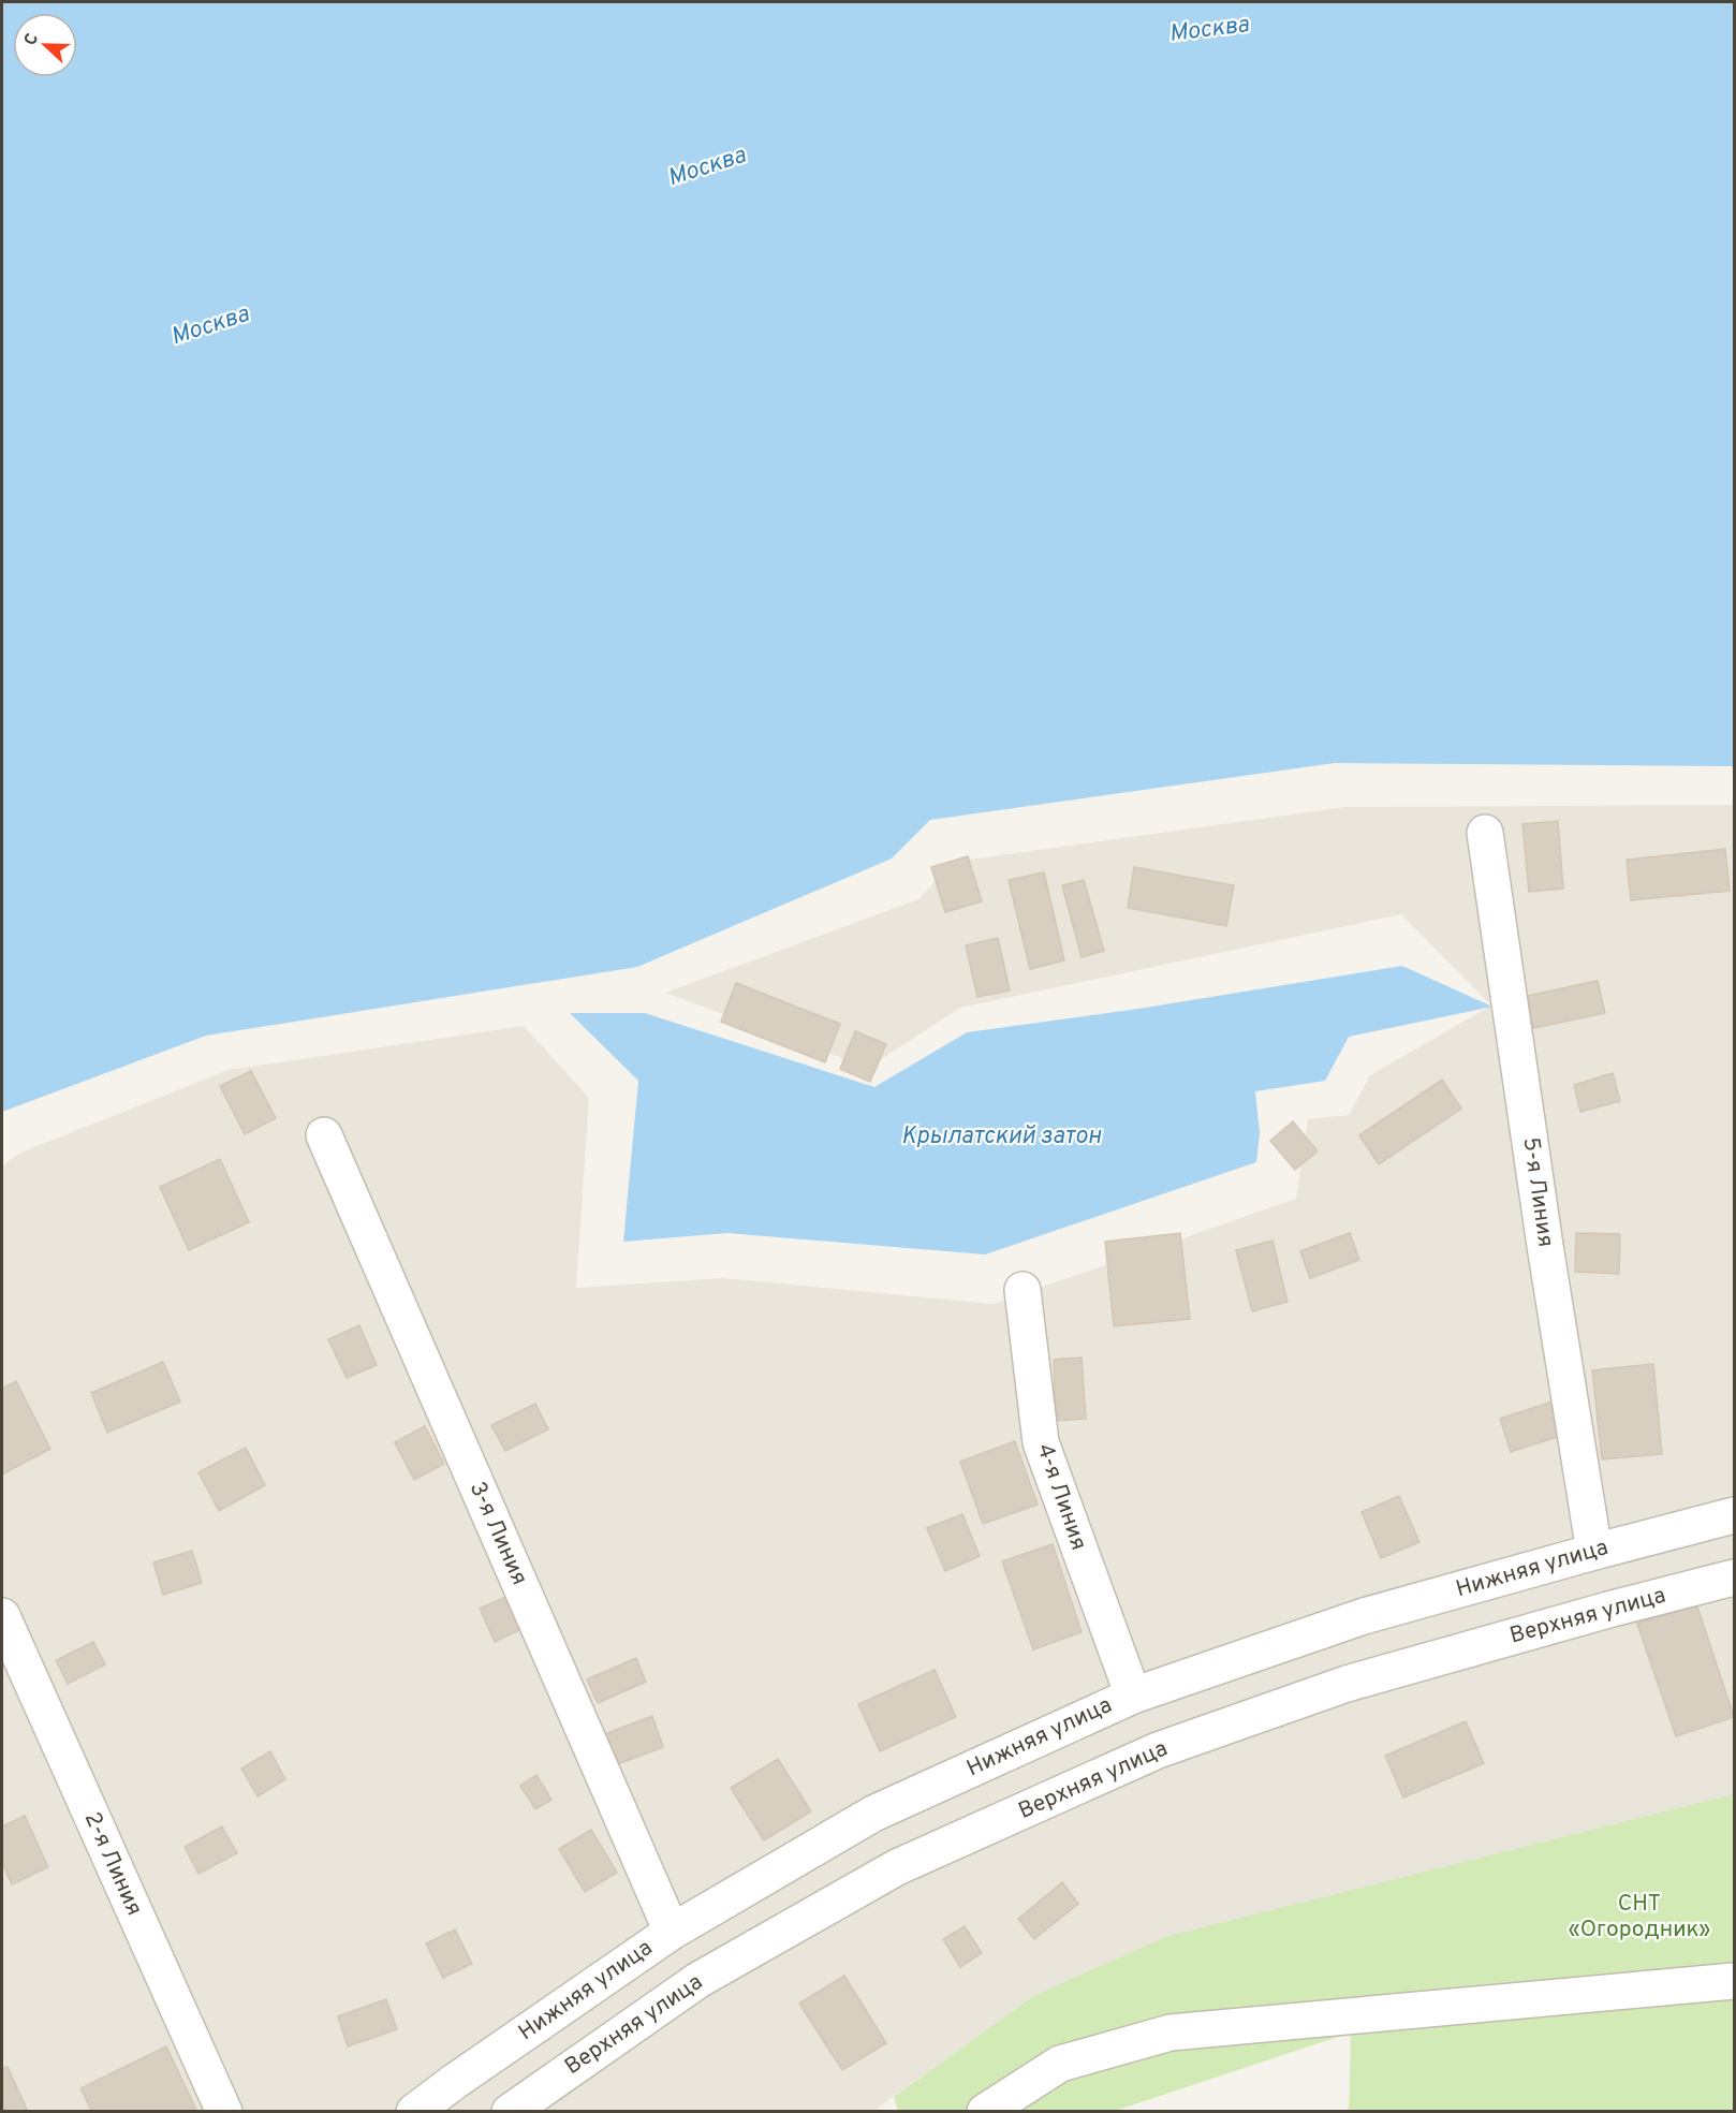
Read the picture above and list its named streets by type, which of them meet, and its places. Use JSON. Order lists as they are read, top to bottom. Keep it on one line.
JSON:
{"streets":{"street":["5-я Линия","4-я Линия","3-я Линия","Нижняя улица","Верхняя улица","2-я Линия"]},"crossings":[["5-я Линия","Нижняя улица"],["4-я Линия","Нижняя улица"],["3-я Линия","Нижняя улица"]],"water":["Москва","Крылатский затон"],"parks":["СНТ «Огородник»"],"north":"left"}
